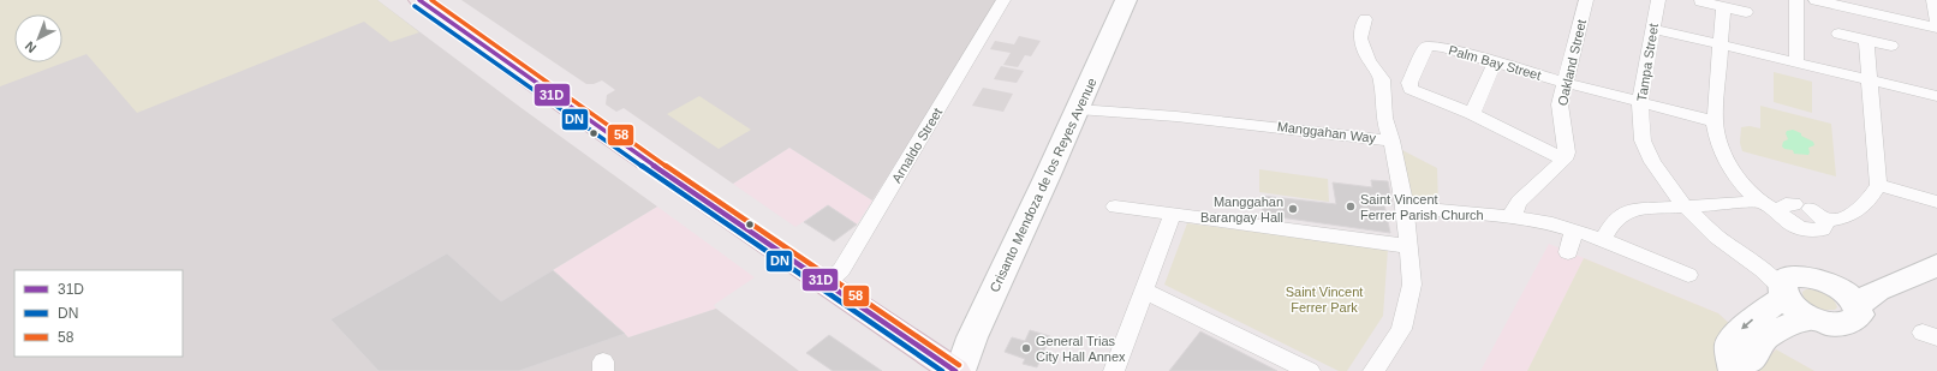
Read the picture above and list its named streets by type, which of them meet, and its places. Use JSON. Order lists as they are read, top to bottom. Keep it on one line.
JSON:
{"streets":{"main road":["Crisanto Mendoza de los Reyes Avenue"],"street":["Palm Bay Street","Oakland Street","Tampa Street","Manggahan Way","Arnaldo Street"]},"crossings":[["Palm Bay Street","Oakland Street"],["Palm Bay Street","Tampa Street"],["Manggahan Way","Crisanto Mendoza de los Reyes Avenue"]],"parks":["Saint Vincent Ferrer Park"],"places":["Saint Vincent Ferrer Parish Church","Manggahan Barangay Hall","General Trias City Hall Annex"],"lines":["transit line 31D","transit line 58","transit line DN"],"legend":["31D","DN","58"],"north":"bottom left"}
